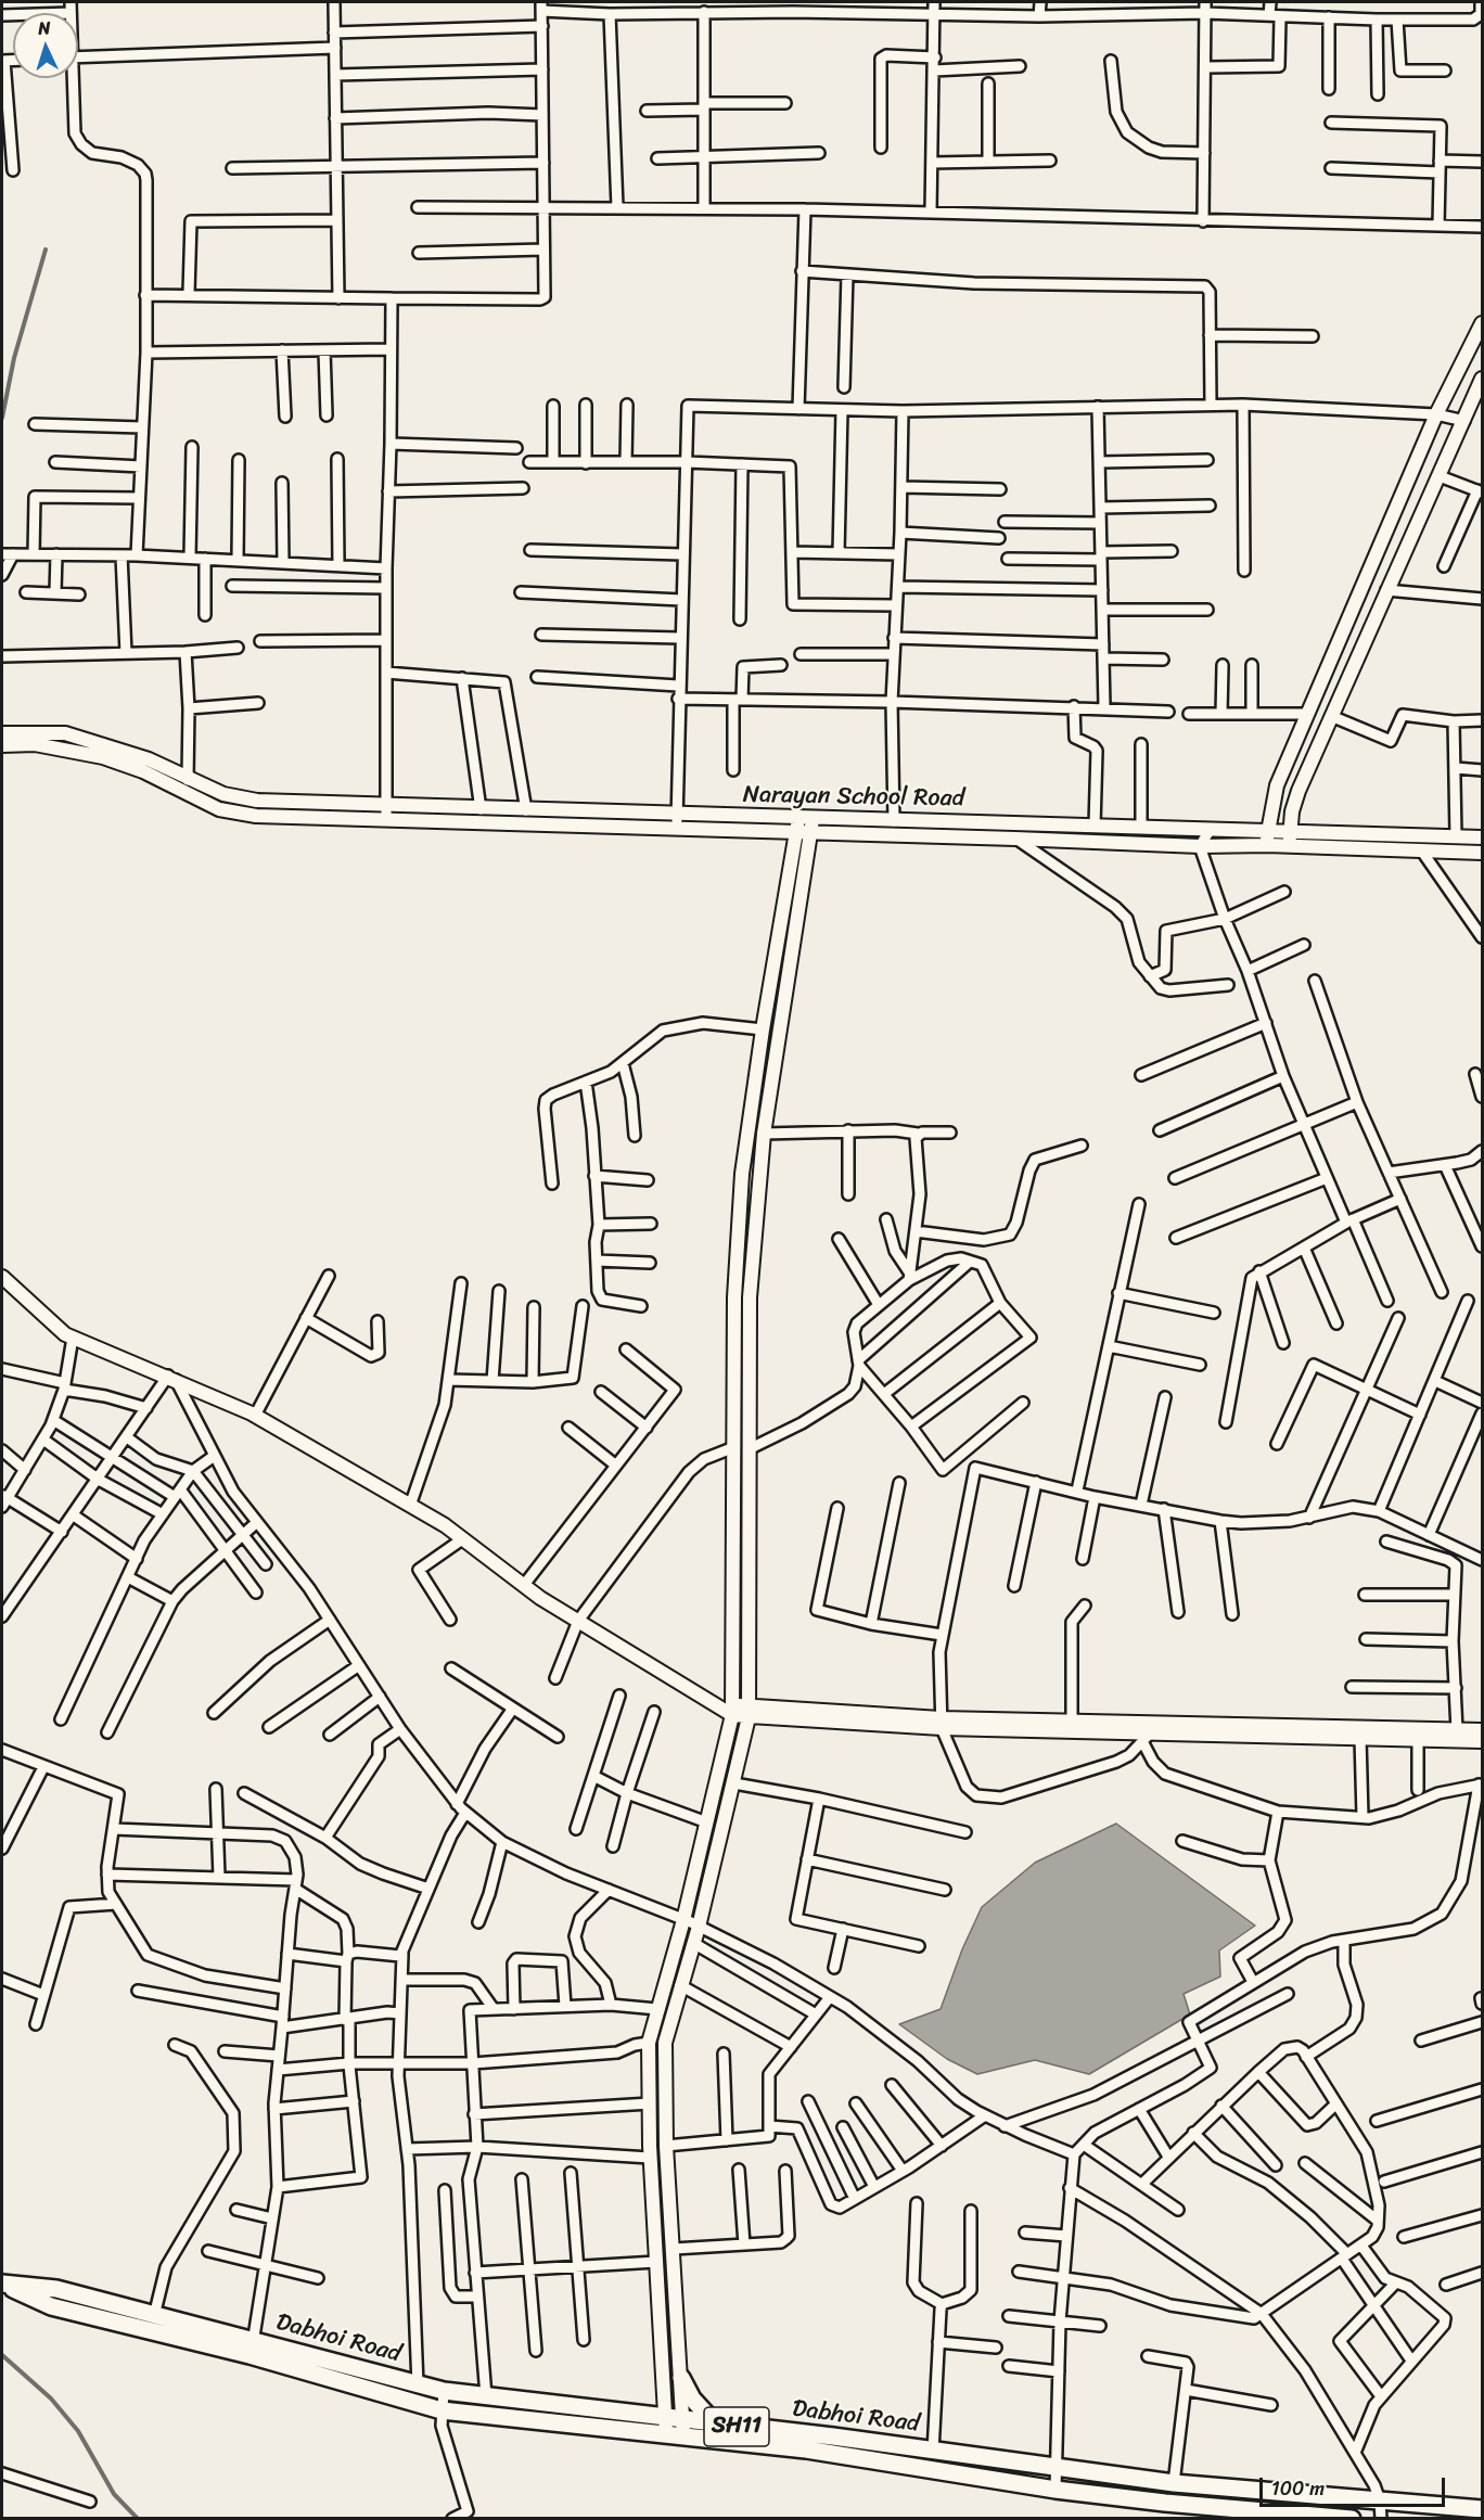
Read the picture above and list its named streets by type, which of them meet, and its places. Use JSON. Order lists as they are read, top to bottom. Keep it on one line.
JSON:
{"streets":{"main road":["Dabhoi Road","SH11"],"street":["Narayan School Road"]},"scale_bar":"100 m","north":"top"}
